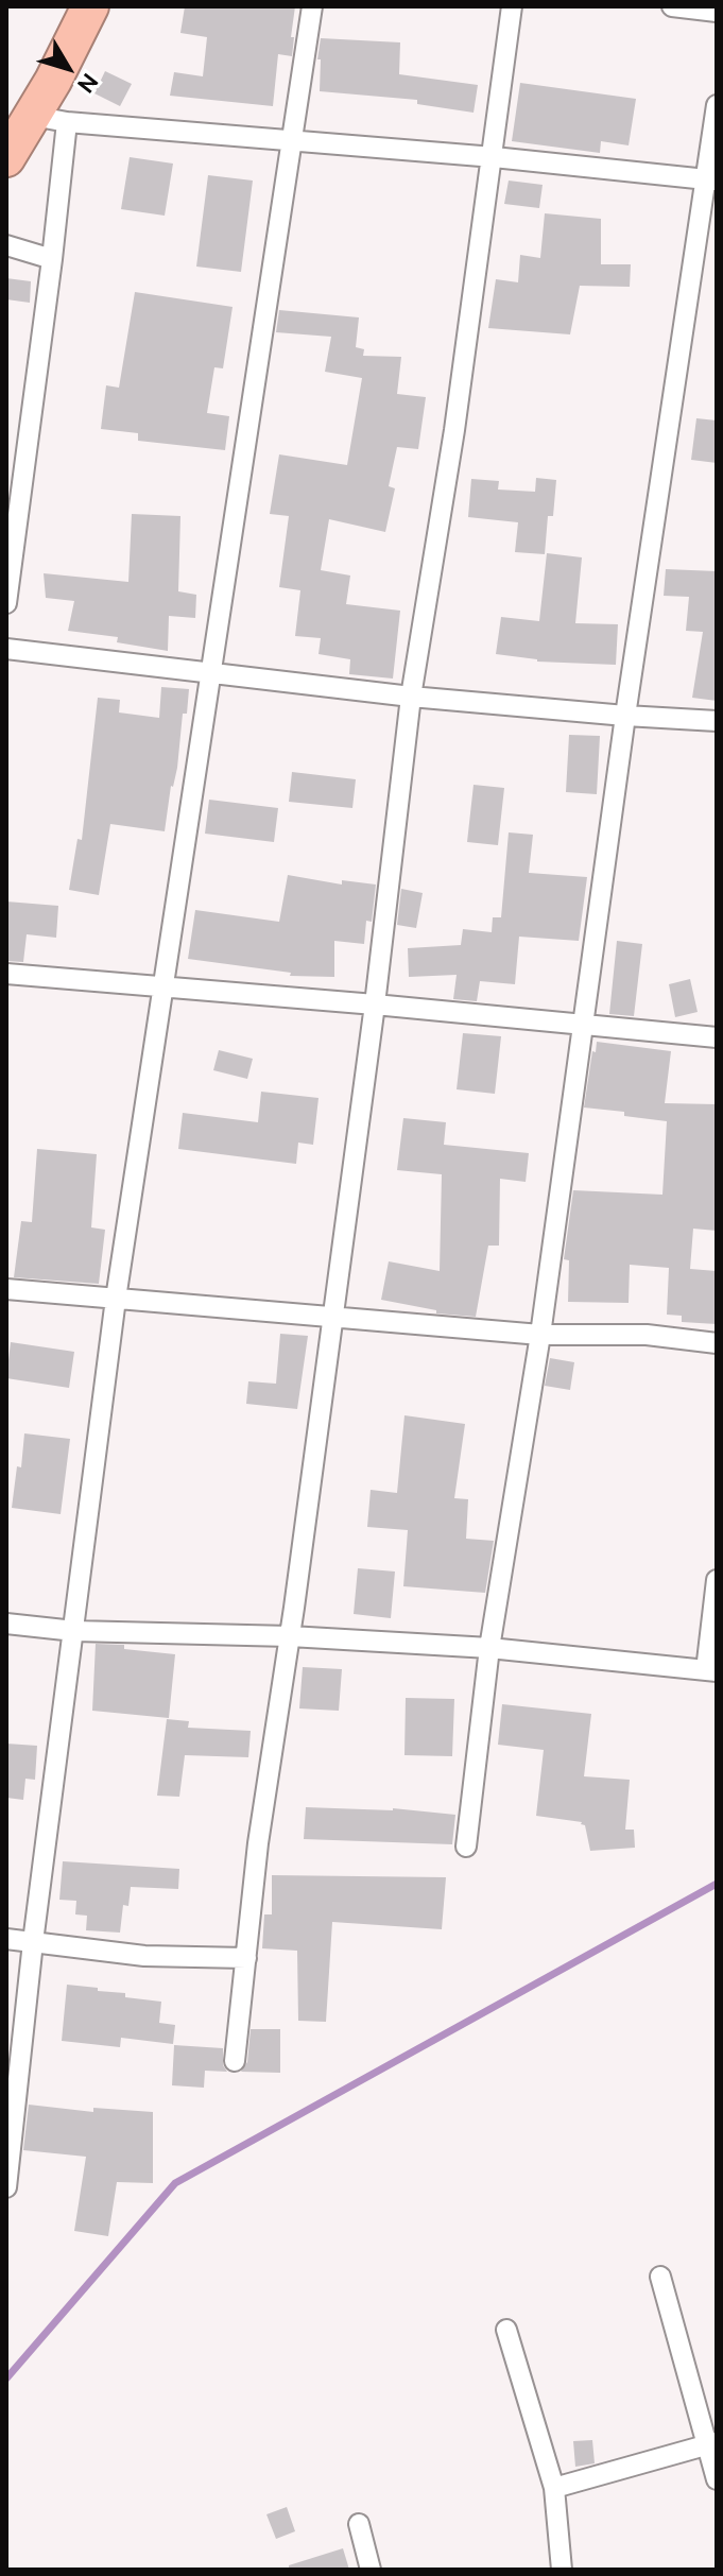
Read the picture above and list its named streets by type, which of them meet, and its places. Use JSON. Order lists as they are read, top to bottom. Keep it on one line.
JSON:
{"north":"bottom right"}
